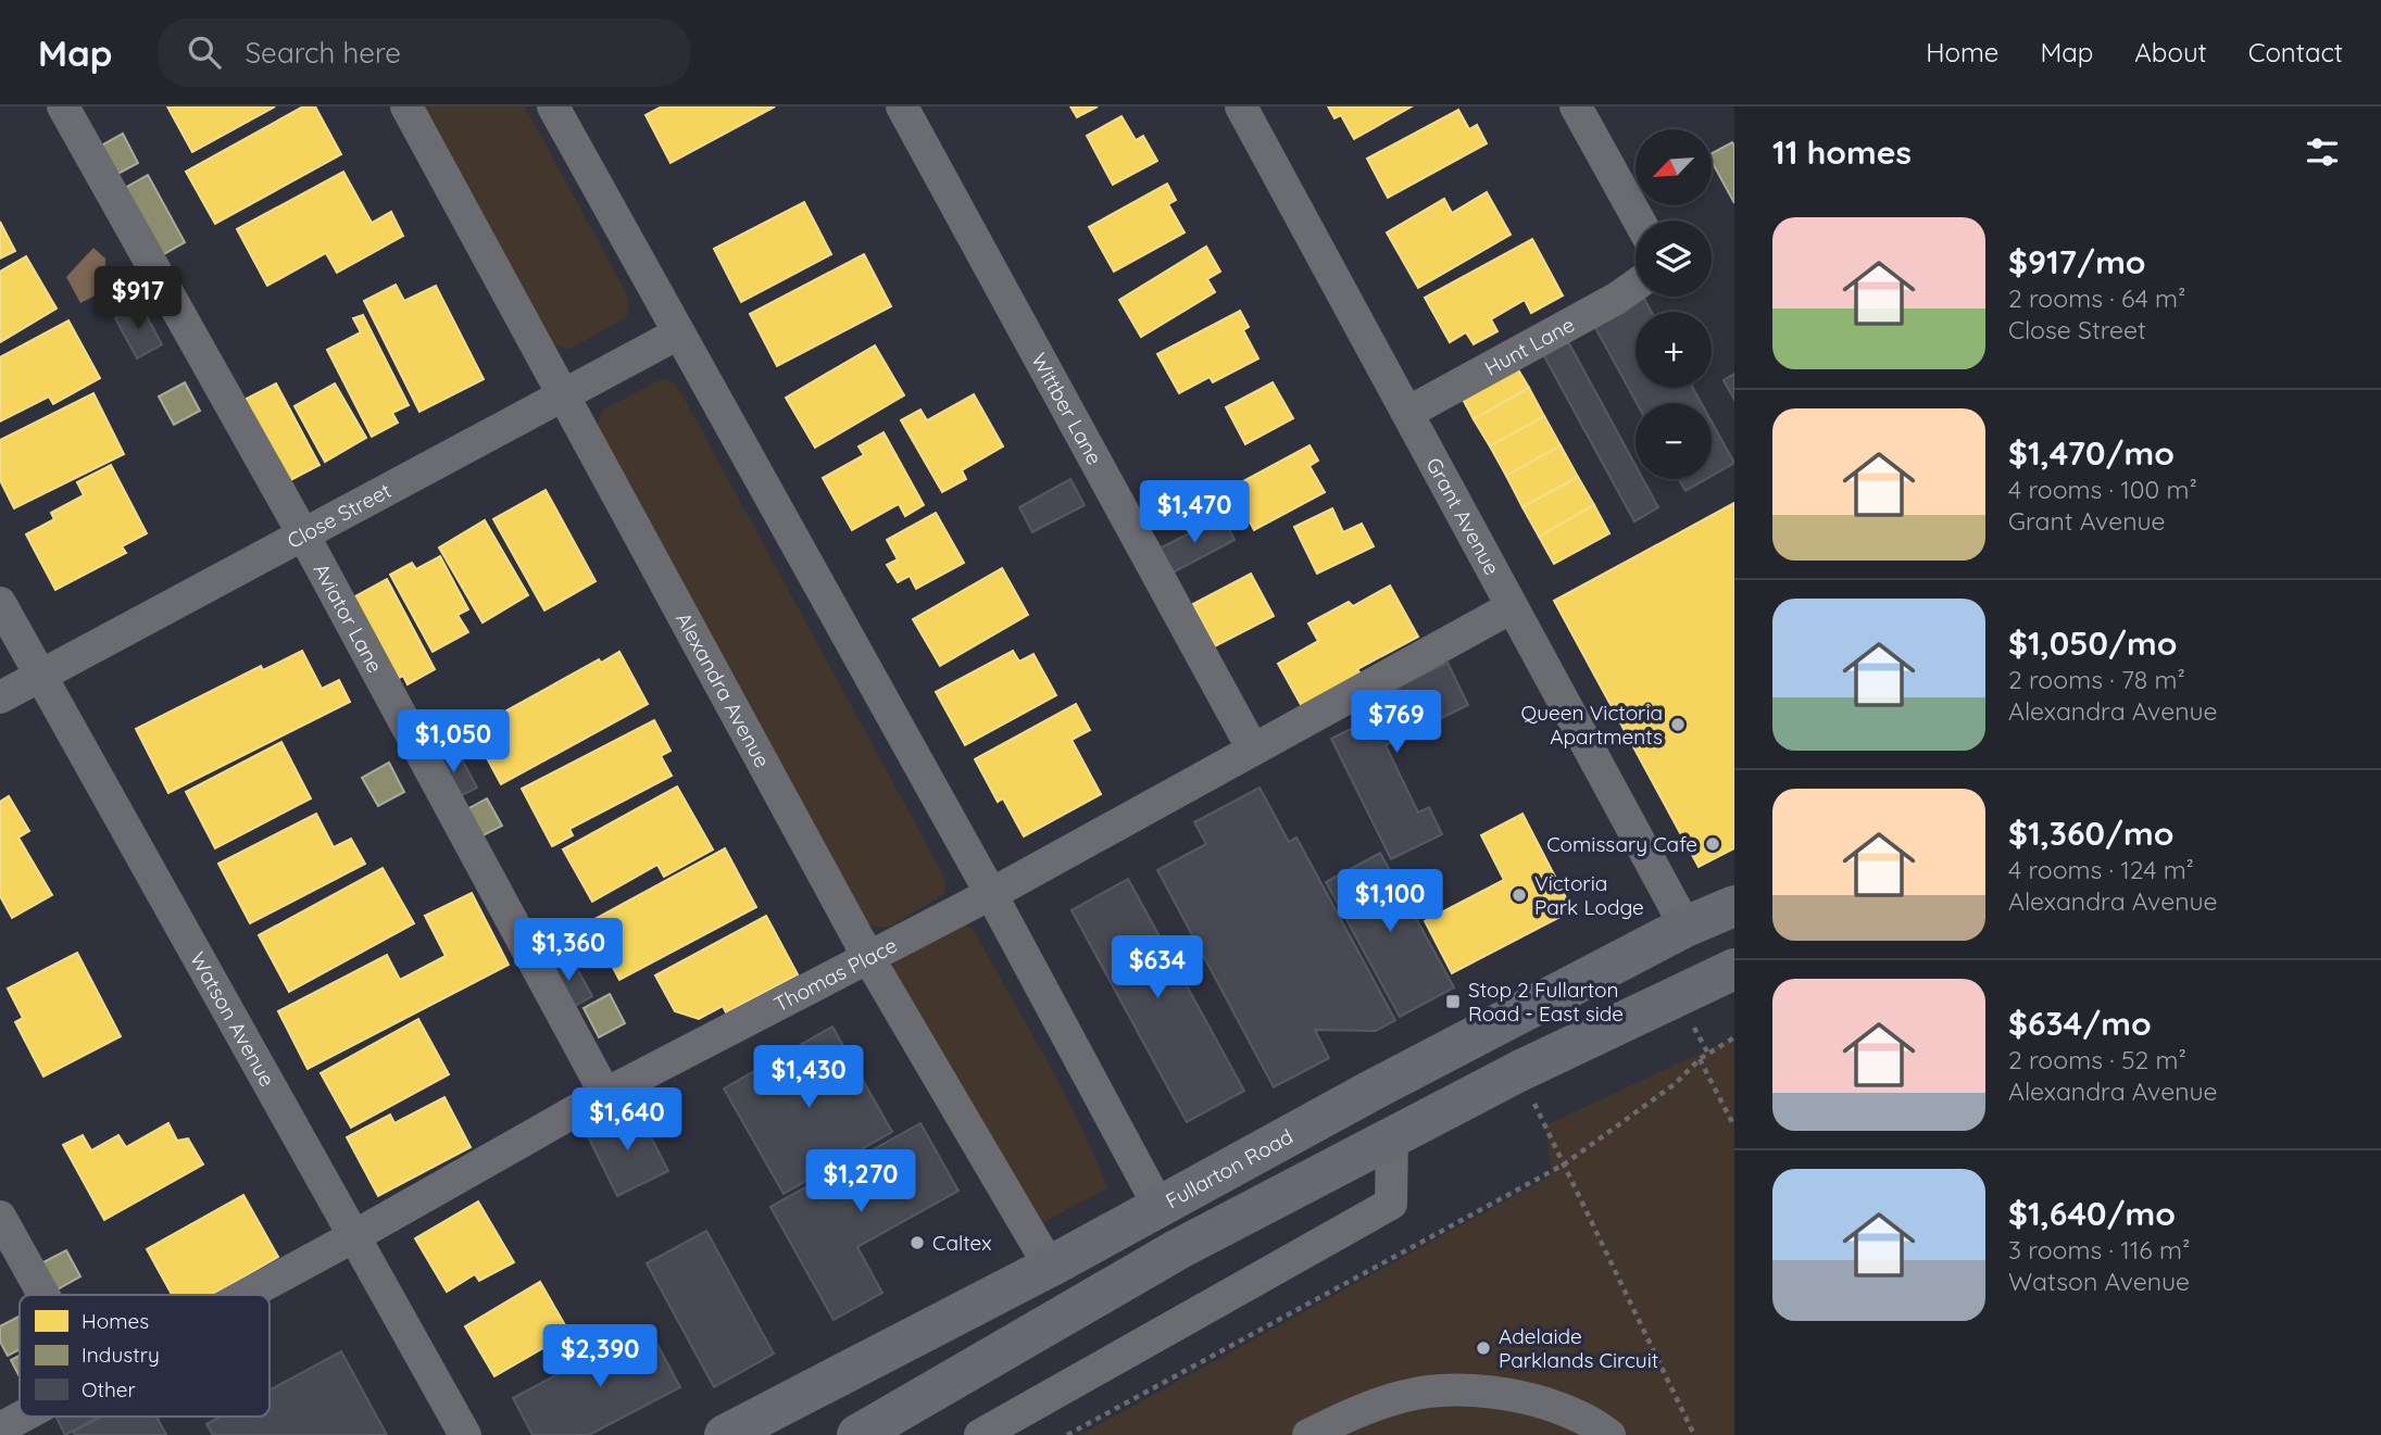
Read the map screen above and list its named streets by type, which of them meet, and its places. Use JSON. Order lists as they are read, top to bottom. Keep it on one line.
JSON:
{"streets":{"highway":["Fullarton Road"],"street":["Hunt Lane","Wittber Lane","Close Street","Grant Avenue","Aviator Lane","Alexandra Avenue","Thomas Place","Watson Avenue"]},"crossings":[["Hunt Lane","Grant Avenue"],["Wittber Lane","Thomas Place"],["Close Street","Aviator Lane"],["Close Street","Alexandra Avenue"],["Close Street","Watson Avenue"],["Grant Avenue","Thomas Place"],["Grant Avenue","Fullarton Road"],["Aviator Lane","Thomas Place"],["Alexandra Avenue","Thomas Place"],["Alexandra Avenue","Fullarton Road"],["Thomas Place","Watson Avenue"]],"places":{"other":["Queen Victoria Apartments","Comissary Cafe","Victoria Park Lodge","Caltex","Adelaide Parklands Circuit"],"transit":["Stop 2 Fullarton Road - East side"]},"legend":["Homes","Industry","Other"],"north":"bottom left","page":{"header":"Map","search":"Search here","nav":["Home","Map","About","Contact"],"heading":"11 homes","map_buttons":["+","−"],"list":[{"name":"$917/mo","note":"2 rooms · 64 m² · Close Street"},{"name":"$1,470/mo","note":"4 rooms · 100 m² · Grant Avenue"},{"name":"$1,050/mo","note":"2 rooms · 78 m² · Alexandra Avenue"},{"name":"$1,360/mo","note":"4 rooms · 124 m² · Alexandra Avenue"},{"name":"$634/mo","note":"2 rooms · 52 m² · Alexandra Avenue"},{"name":"$1,640/mo","note":"3 rooms · 116 m² · Watson Avenue"}],"price":["$917","$1,470","$769","$1,050","$1,100","$1,360","$634","$1,430","$1,640","$1,270","$2,390"]}}
